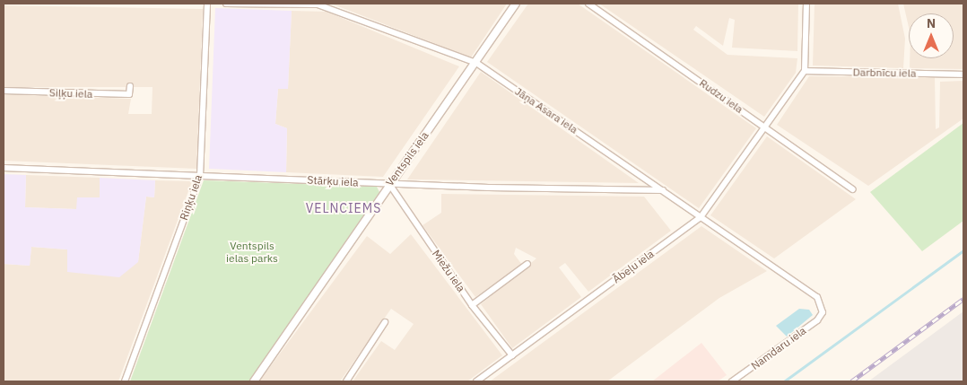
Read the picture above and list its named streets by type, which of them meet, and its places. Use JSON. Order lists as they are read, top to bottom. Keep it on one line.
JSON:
{"streets":{"street":["Darbnīcu iela","Siļķu iela","Rudzu iela","Jāņa Asara iela","Ventspils iela","Stārķu iela","Riņķu iela","Ābeļu iela","Miežu iela","Namdaru iela"]},"crossings":[["Darbnīcu iela","Ābeļu iela"],["Rudzu iela","Ābeļu iela"],["Jāņa Asara iela","Ventspils iela"],["Jāņa Asara iela","Stārķu iela"],["Jāņa Asara iela","Ābeļu iela"],["Jāņa Asara iela","Namdaru iela"],["Ventspils iela","Stārķu iela"],["Ventspils iela","Miežu iela"],["Stārķu iela","Riņķu iela"],["Stārķu iela","Miežu iela"],["Ābeļu iela","Miežu iela"]],"districts":["VELNCIEMS"],"parks":["Ventspils ielas parks"],"north":"top"}
